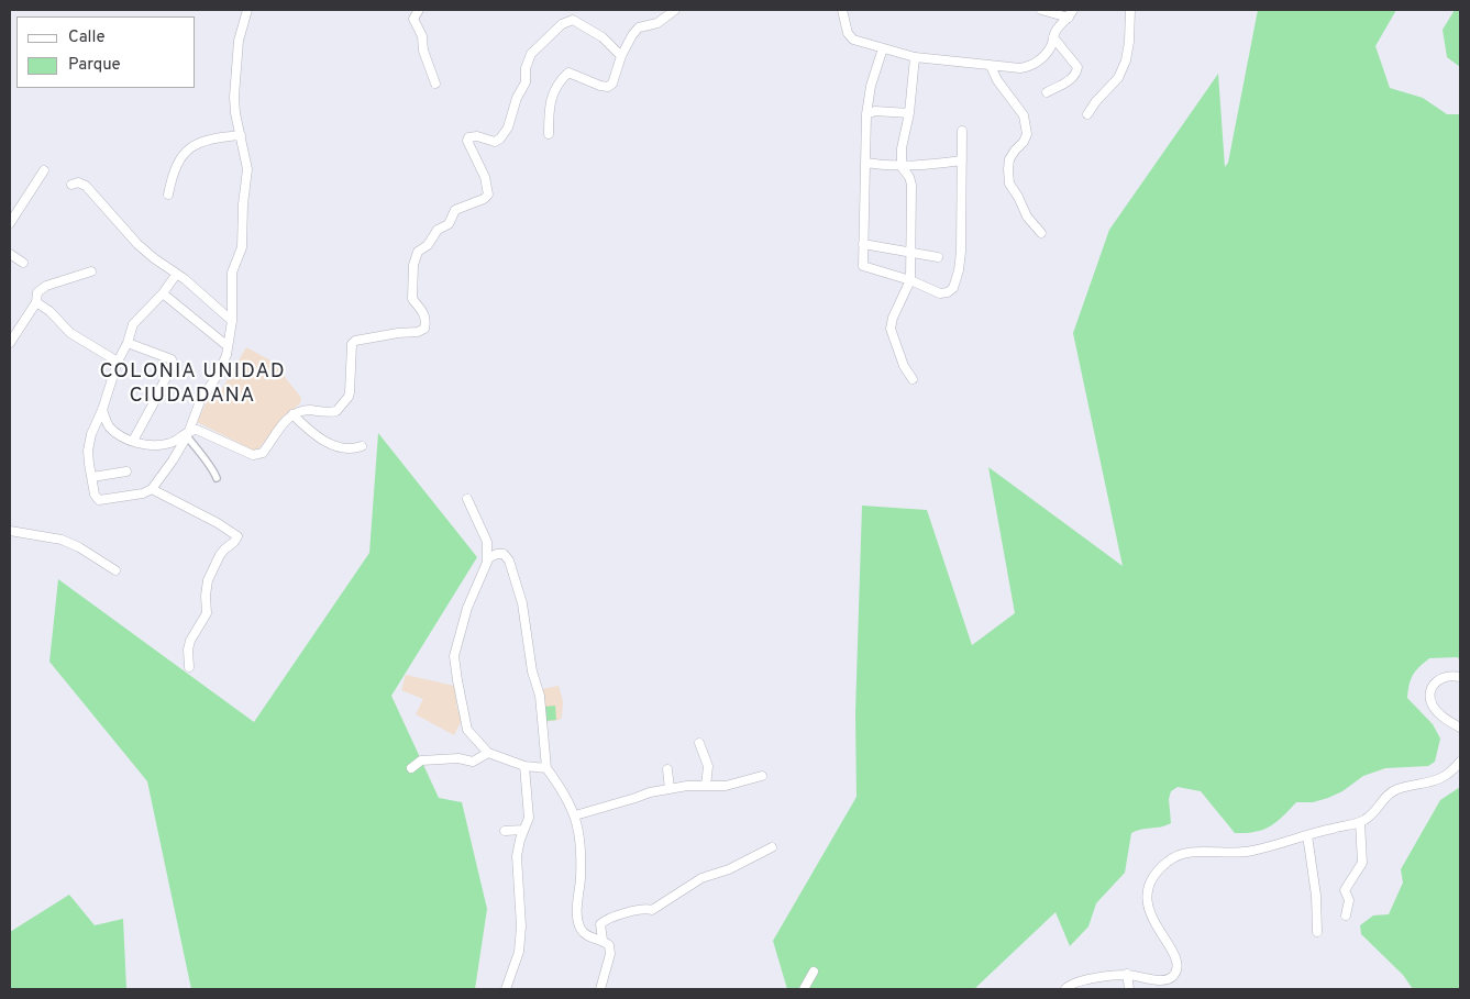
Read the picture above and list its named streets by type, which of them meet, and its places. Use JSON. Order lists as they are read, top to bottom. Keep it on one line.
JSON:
{"districts":["COLONIA UNIDAD CIUDADANA"],"legend":["Calle","Parque"]}
